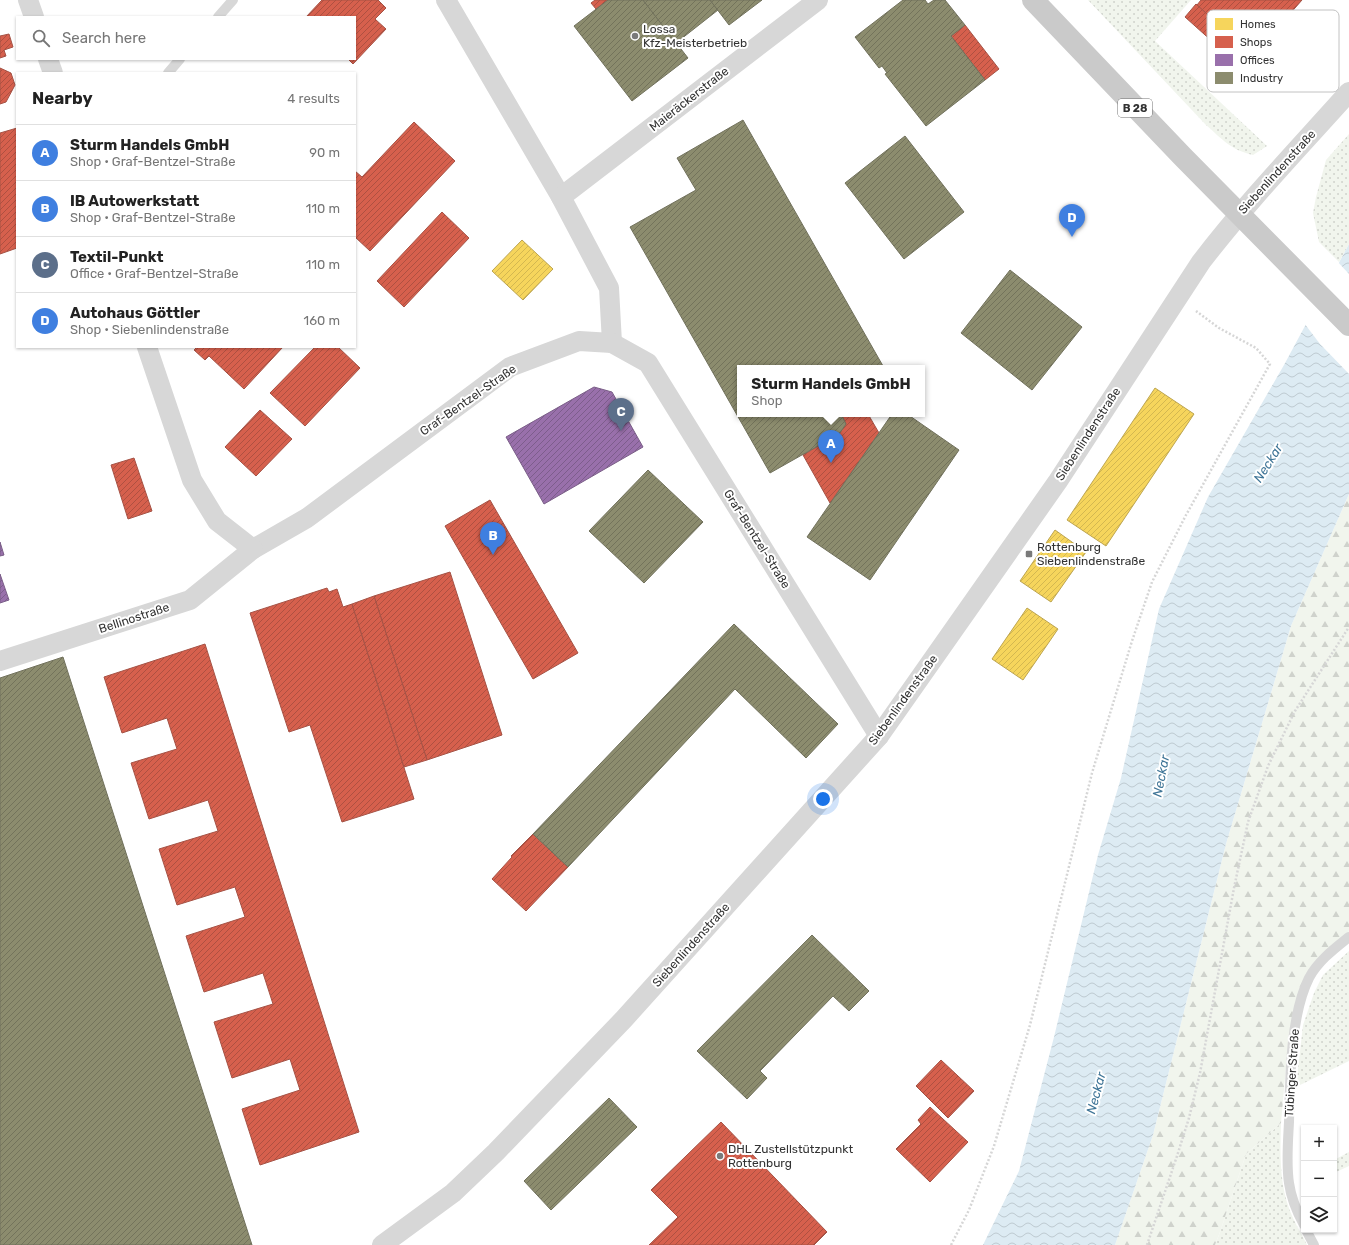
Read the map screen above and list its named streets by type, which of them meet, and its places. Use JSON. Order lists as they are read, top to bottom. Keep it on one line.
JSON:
{"streets":{"main road":["B 28"],"street":["Maieräckerstraße","Siebenlindenstraße","Graf-Bentzel-Straße","Bellinostraße"],"lane":["Tübinger Straße"]},"crossings":[["B 28","Siebenlindenstraße"],["Siebenlindenstraße","Graf-Bentzel-Straße"],["Graf-Bentzel-Straße","Bellinostraße"]],"water":["Neckar"],"places":{"other":["Lossa Kfz-Meisterbetrieb","DHL Zustellstützpunkt Rottenburg"],"transit":["Rottenburg Siebenlindenstraße"]},"legend":["Homes","Shops","Offices","Industry"],"page":{"search":"Search here","heading":["Nearby","4 results"],"list":[{"mark":"A","name":"Sturm Handels GmbH","note":"Shop · Graf-Bentzel-Straße","value":"90 m"},{"mark":"B","name":"IB Autowerkstatt","note":"Shop · Graf-Bentzel-Straße","value":"110 m"},{"mark":"C","name":"Textil-Punkt","note":"Office · Graf-Bentzel-Straße","value":"110 m"},{"mark":"D","name":"Autohaus Göttler","note":"Shop · Siebenlindenstraße","value":"160 m"}],"pins":["D","C","A","B"],"popup":["Sturm Handels GmbH","Shop"],"map_buttons":["+","−"]}}
